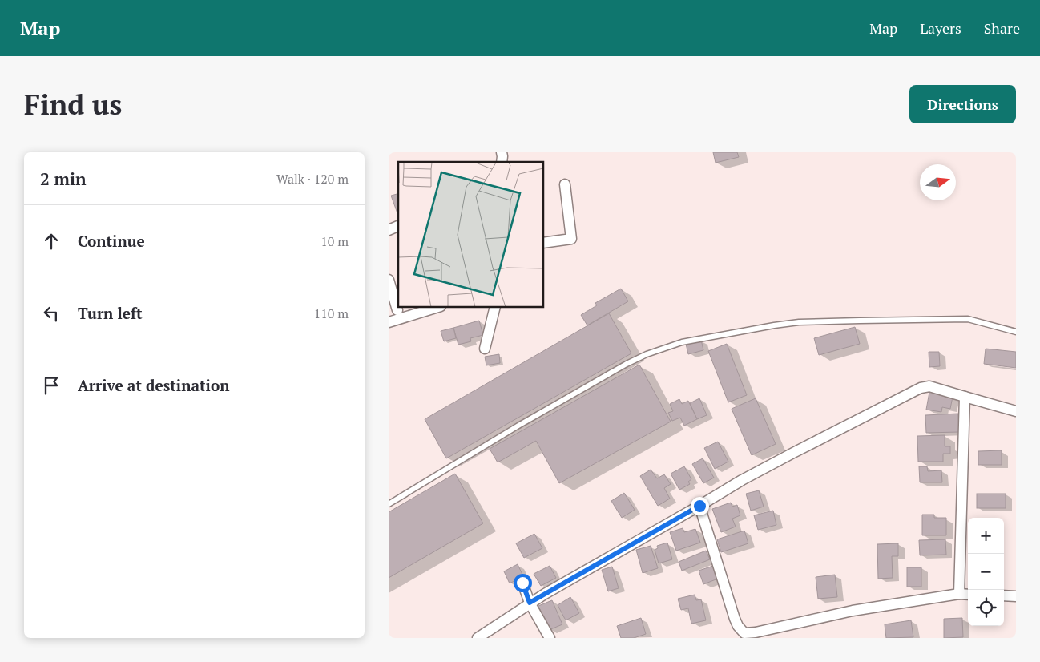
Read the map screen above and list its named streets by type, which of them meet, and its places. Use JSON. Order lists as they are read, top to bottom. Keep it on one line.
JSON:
{"north":"right","page":{"header":"Map","nav":["Map","Layers","Share"],"buttons":"Directions","title":"Find us","heading":["2 min","Walk · 120 m"],"list":[["Continue","10 m"],["Turn left","110 m"],"Arrive at destination"],"map_buttons":["+","−"]}}
